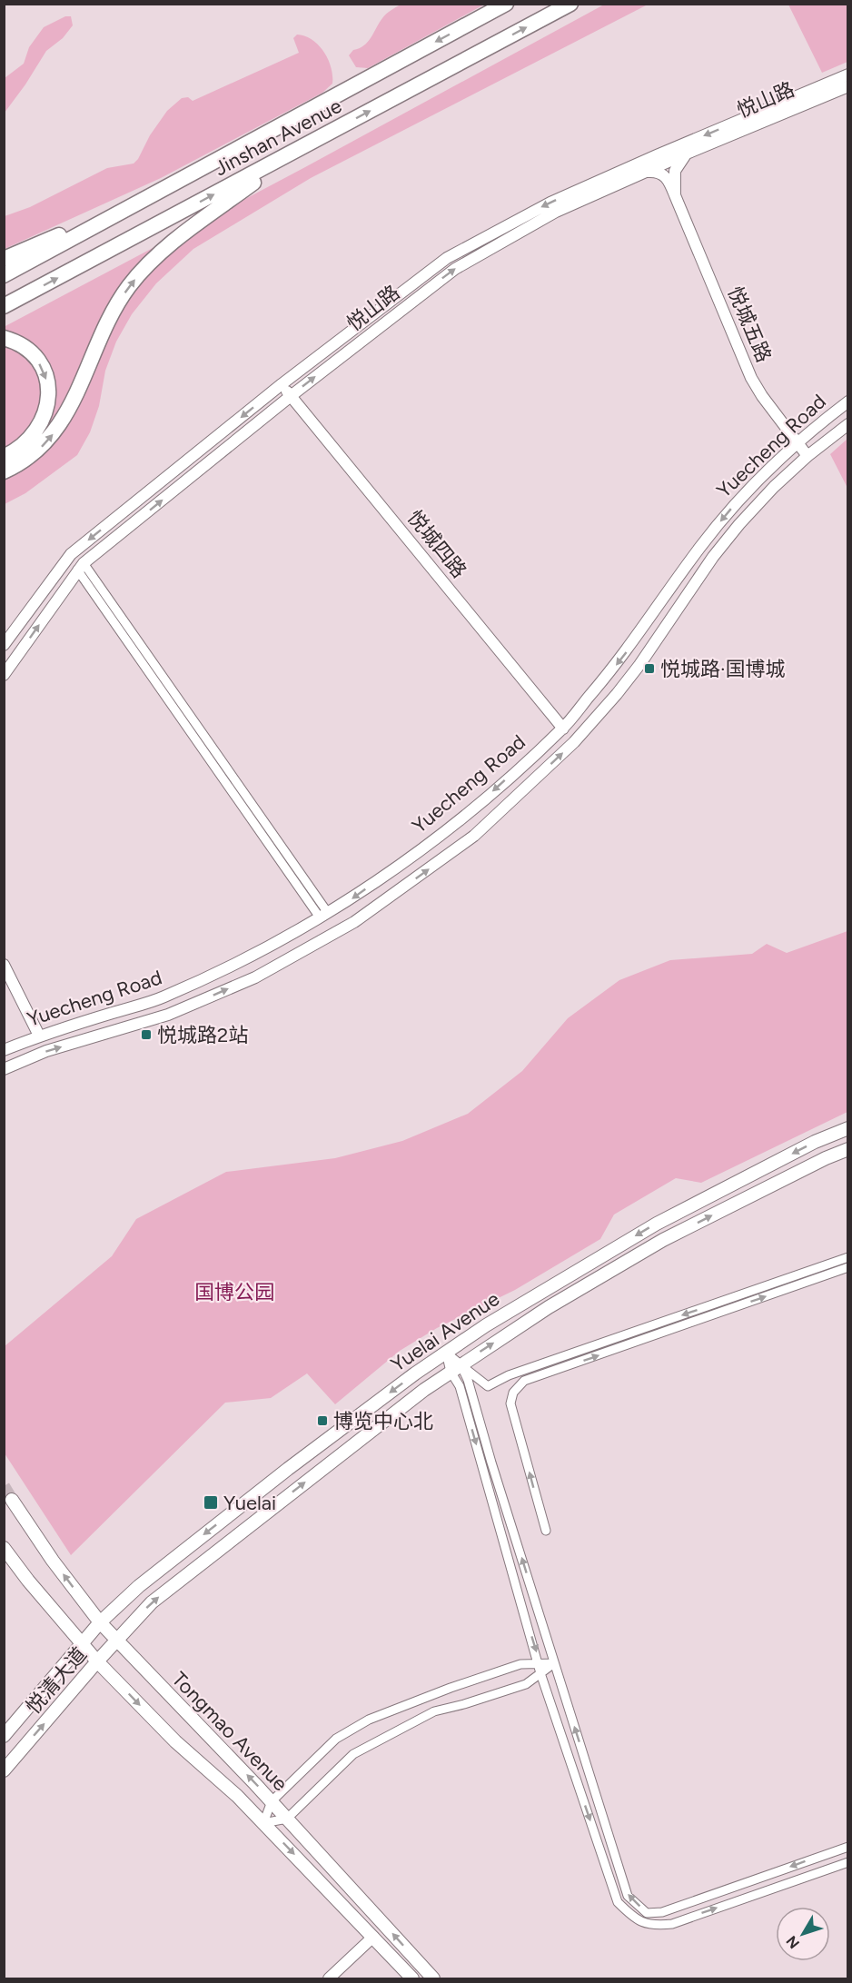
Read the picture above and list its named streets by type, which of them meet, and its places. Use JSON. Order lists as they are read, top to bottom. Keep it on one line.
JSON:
{"streets":{"highway":["Jinshan Avenue"],"main road":["悦山路","悦城五路","Yuecheng Road","悦城四路","Yuelai Avenue","悦清大道","Tongmao Avenue"]},"crossings":[["悦山路","悦城五路"],["悦山路","悦城四路"],["悦城五路","Yuecheng Road"],["Yuecheng Road","悦城四路"],["Yuelai Avenue","悦清大道"],["Yuelai Avenue","Tongmao Avenue"],["悦清大道","Tongmao Avenue"]],"parks":["国博公园"],"places":{"transit":["悦城路·国博城","悦城路2站","博览中心北","Yuelai"]},"north":"bottom left"}
